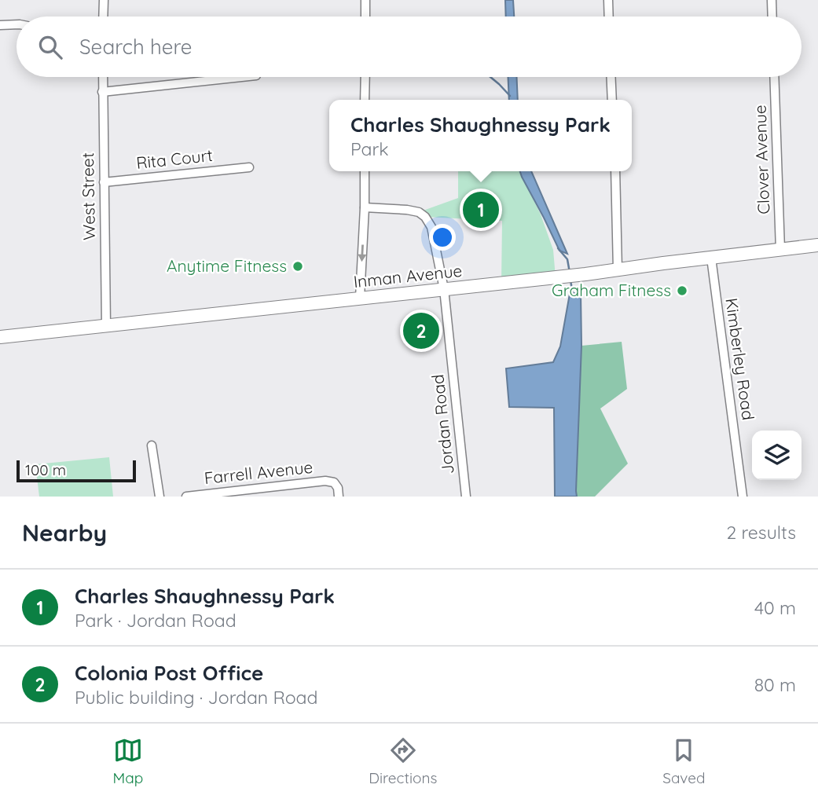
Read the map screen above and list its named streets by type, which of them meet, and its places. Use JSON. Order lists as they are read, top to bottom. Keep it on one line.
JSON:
{"streets":{"main road":["Inman Avenue"],"street":["Rita Court","Clover Avenue","West Street","Kimberley Road","Jordan Road","Farrell Avenue"]},"crossings":[["Rita Court","West Street"],["Clover Avenue","Inman Avenue"],["West Street","Inman Avenue"],["Inman Avenue","Kimberley Road"],["Inman Avenue","Jordan Road"]],"places":["Anytime Fitness","Graham Fitness"],"scale_bar":"100 m","page":{"search":"Search here","popup":["Charles Shaughnessy Park","Park"],"pins":["1","2"],"scale":"100 m","heading":["Nearby","2 results"],"list":[{"mark":"1","name":"Charles Shaughnessy Park","note":"Park · Jordan Road","value":"40 m"},{"mark":"2","name":"Colonia Post Office","note":"Public building · Jordan Road","value":"80 m"}],"nav":["Map","Directions","Saved"]}}
